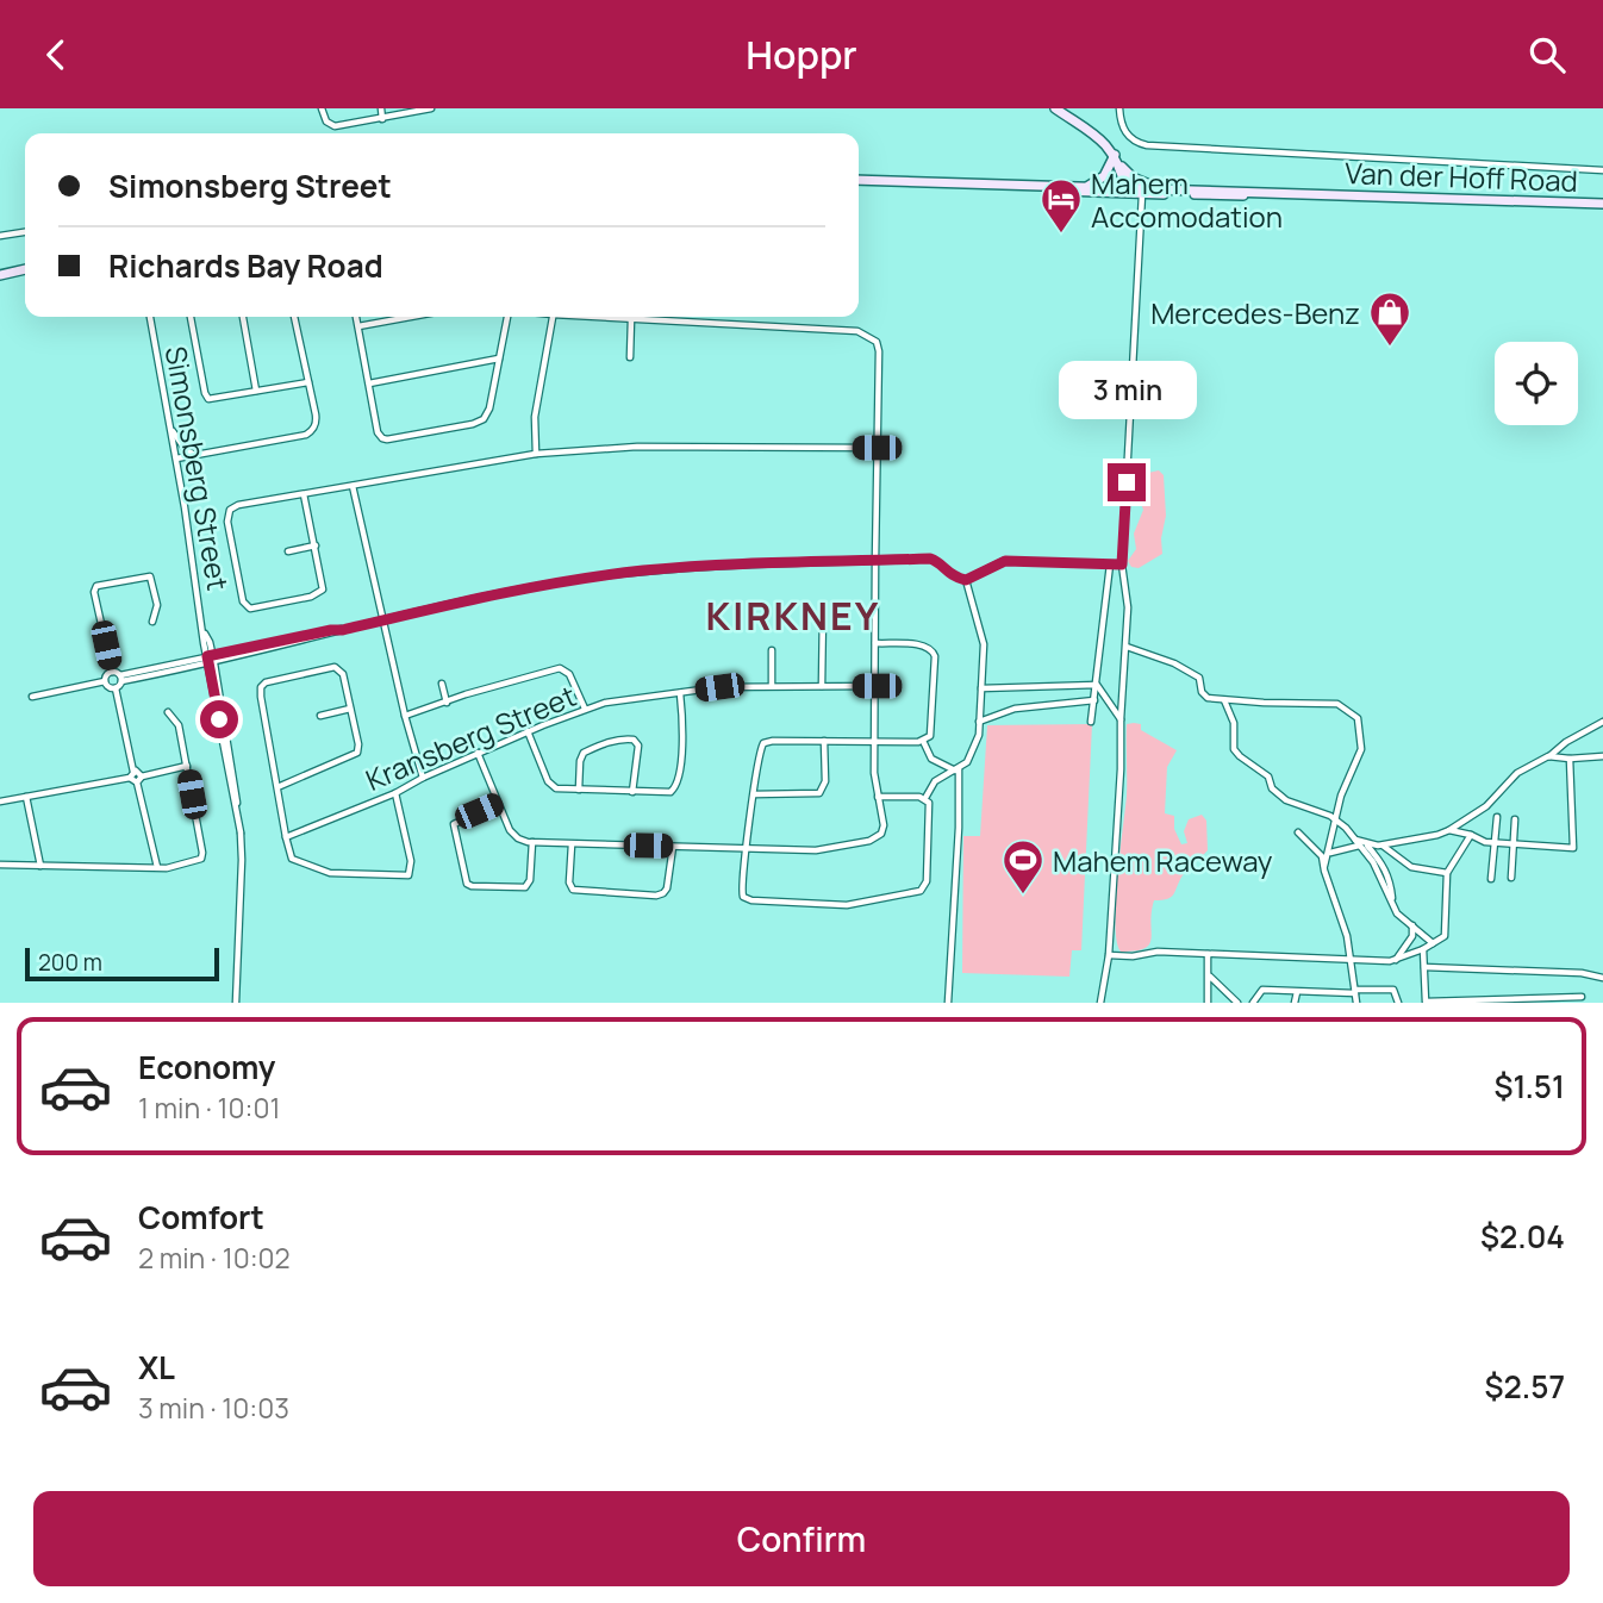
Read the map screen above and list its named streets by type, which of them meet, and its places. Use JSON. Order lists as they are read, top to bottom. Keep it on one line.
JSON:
{"streets":{"main road":["Van der Hoff Road"],"street":["Simonsberg Street","Kransberg Street"]},"districts":["KIRKNEY"],"places":{"hotel":["Mahem Accomodation"],"shop":["Mercedes-Benz"],"sports":["Mahem Raceway"]},"scale_bar":"200 m","page":{"header":"Hoppr","banner":["Simonsberg Street","Richards Bay Road"],"bubble":"3 min","scale":"200 m","list":[{"name":"Economy","note":"1 min · 10:01","value":"$1.51"},{"name":"Comfort","note":"2 min · 10:02","value":"$2.04"},{"name":"XL","note":"3 min · 10:03","value":"$2.57"}],"buttons":"Confirm"}}
